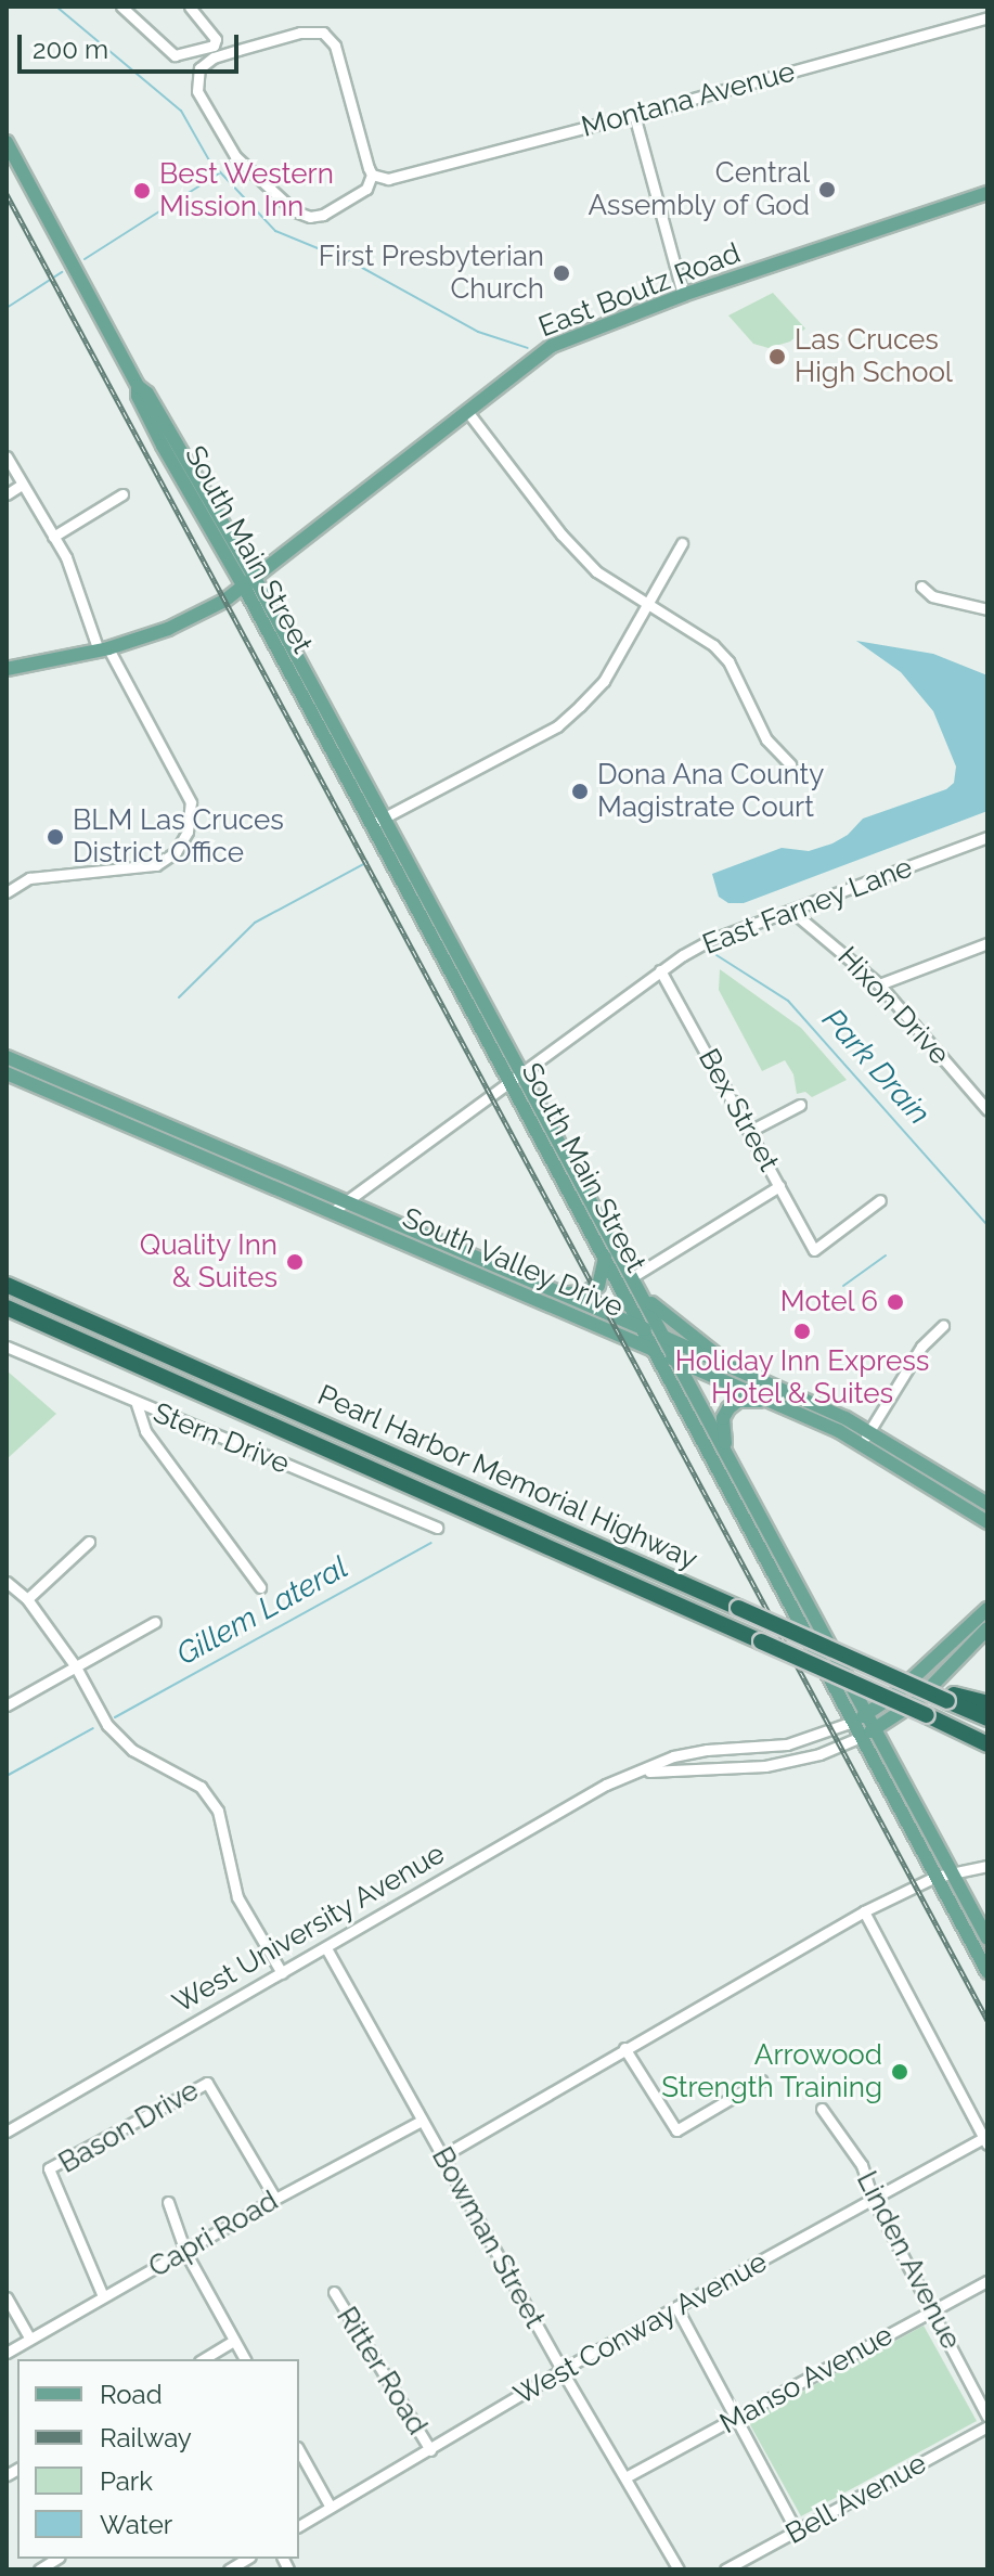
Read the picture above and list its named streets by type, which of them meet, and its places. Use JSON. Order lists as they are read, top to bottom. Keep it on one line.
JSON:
{"streets":{"highway":["Pearl Harbor Memorial Highway"],"main road":["East Boutz Road","South Main Street","South Valley Drive","West University Avenue"],"street":["Montana Avenue","East Farney Lane","Hixon Drive","Bex Street","Stern Drive","Bason Drive","Capri Road","Bowman Street","Linden Avenue","West Conway Avenue","Ritter Road","Manso Avenue","Bell Avenue"]},"crossings":[["East Boutz Road","South Main Street"],["South Main Street","East Farney Lane"],["South Main Street","South Valley Drive"],["South Main Street","West University Avenue"],["East Farney Lane","Hixon Drive"],["East Farney Lane","Bex Street"],["East Farney Lane","South Valley Drive"],["West University Avenue","Bowman Street"],["Bason Drive","Capri Road"],["Capri Road","Bowman Street"],["Bowman Street","West Conway Avenue"],["Bowman Street","Manso Avenue"],["Linden Avenue","West Conway Avenue"],["Linden Avenue","Manso Avenue"],["West Conway Avenue","Ritter Road"]],"water":["Park Drain","Gillem Lateral"],"places":["Central Assembly of God","Best Western Mission Inn","First Presbyterian Church","Las Cruces High School","Dona Ana County Magistrate Court","BLM Las Cruces District Office","Quality Inn & Suites","Motel 6","Holiday Inn Express Hotel & Suites","Arrowood Strength Training"],"legend":["Road","Railway","Park","Water"],"scale_bar":"200 m"}
